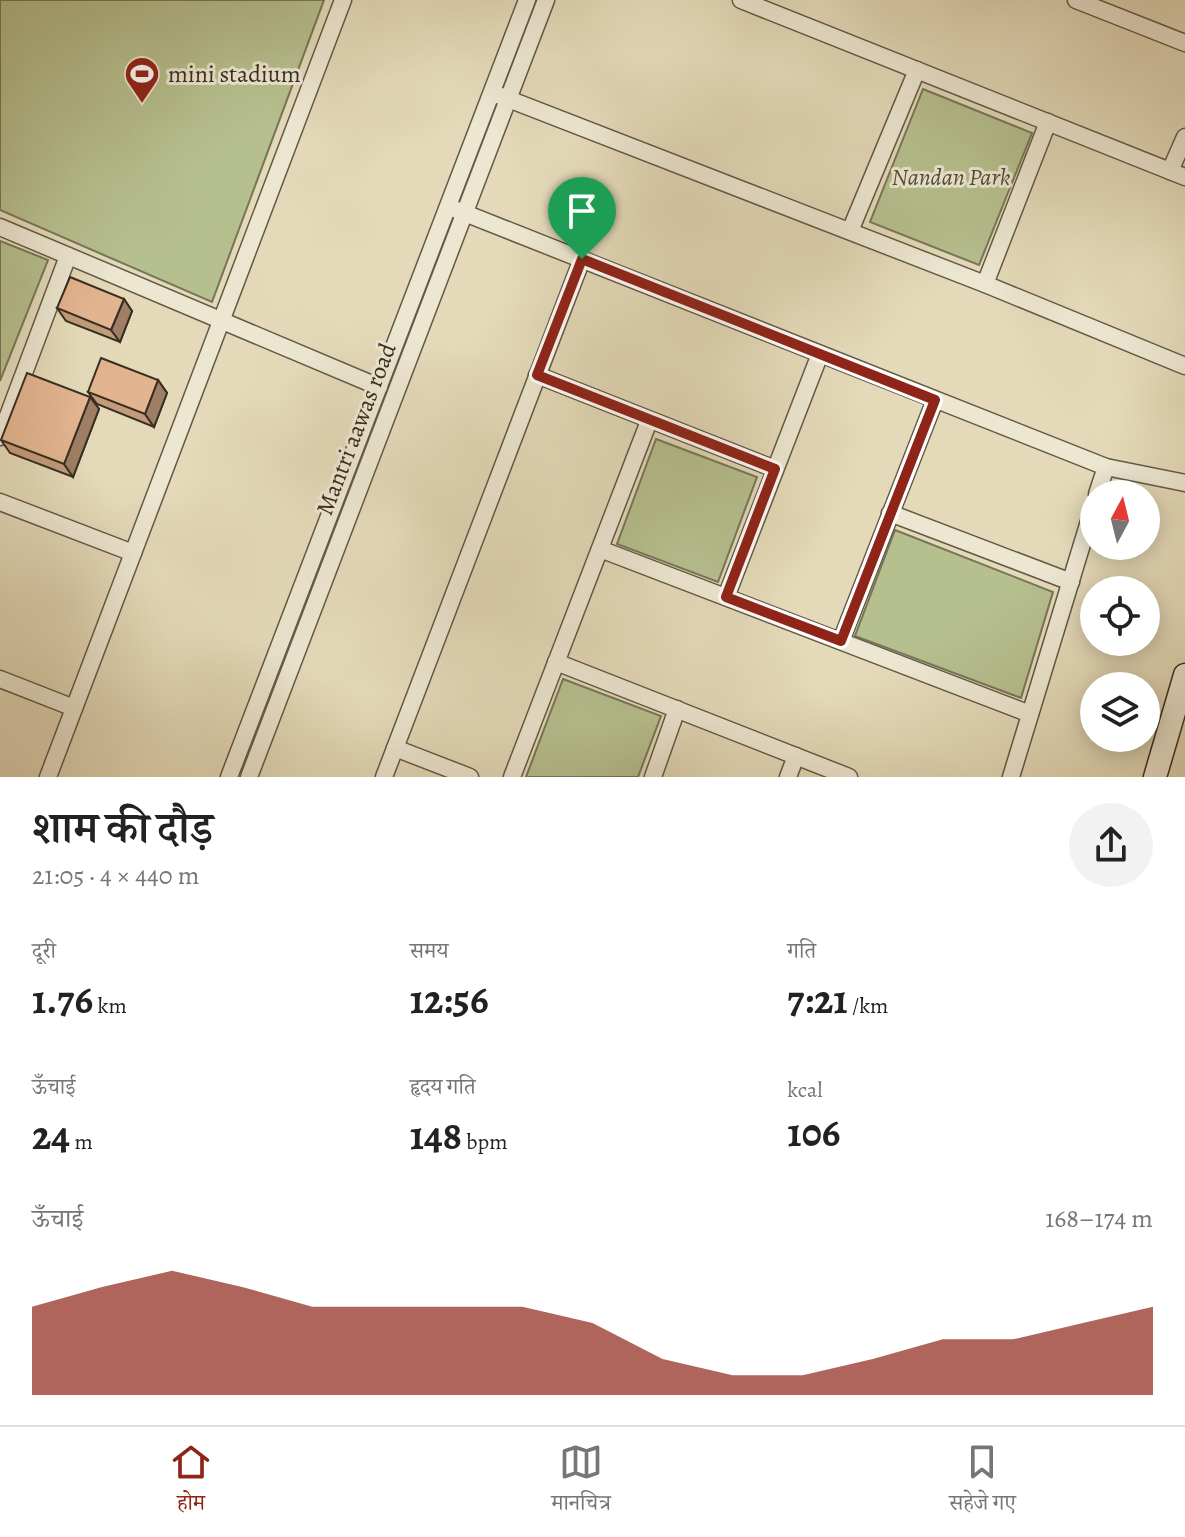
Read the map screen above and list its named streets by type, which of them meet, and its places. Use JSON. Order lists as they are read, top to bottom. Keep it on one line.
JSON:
{"streets":{"street":["Mantri aawas road"]},"parks":["Nandan Park"],"places":{"sports":["mini stadium"]},"north":"top","page":{"heading":["शाम की दौड़","21:05 · 4 × 440 m"],"stats":[["दूरी","1.76 km"],["समय","12:56"],["गति","7:21 /km"],["ऊँचाई","24 m"],["हृदय गति","148 bpm"],["kcal","106"]],"chart":["ऊँचाई","168–174 m"],"tabs":["होम","मानचित्र","सहेजे गए"]}}
